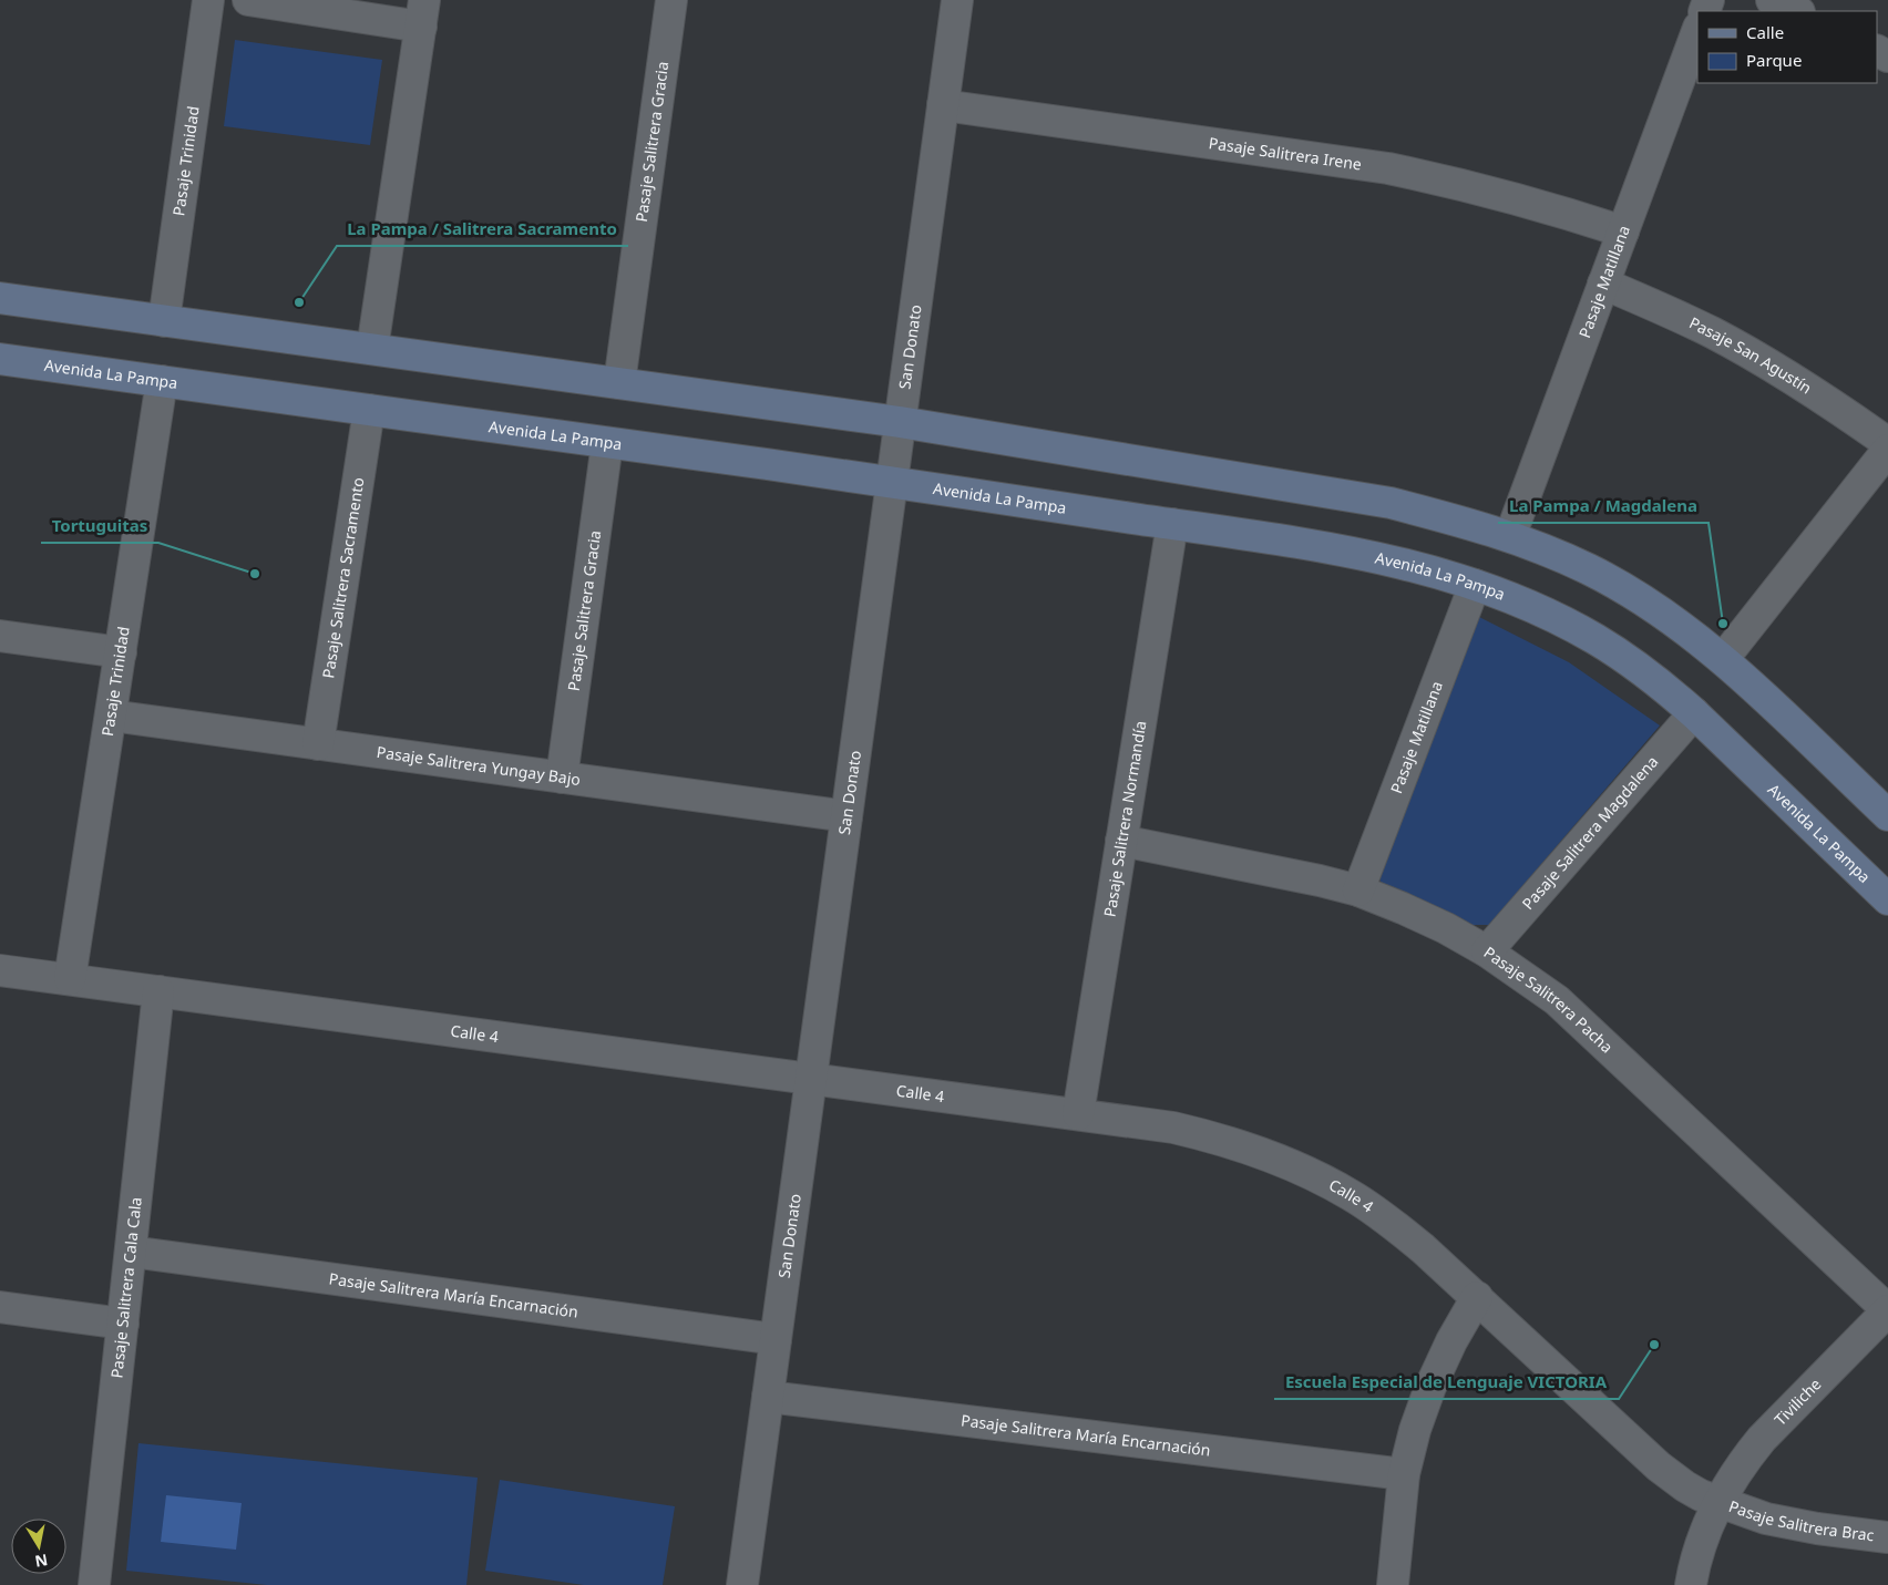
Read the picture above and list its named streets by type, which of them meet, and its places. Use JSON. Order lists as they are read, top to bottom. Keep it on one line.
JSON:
{"streets":{"street":["Pasaje Salitrera Gracia","Pasaje Salitrera Irene","Pasaje Trinidad","Pasaje Matillana","San Donato","Pasaje San Agustín","Avenida La Pampa","Pasaje Salitrera Sacramento","Pasaje Salitrera Yungay Bajo","Pasaje Salitrera Normandía","Pasaje Salitrera Magdalena","Pasaje Salitrera Pacha","Calle 4","Pasaje Salitrera Cala Cala","Pasaje Salitrera María Encarnación","Tiviliche","Pasaje Salitrera Brac"]},"crossings":[["Pasaje Salitrera Gracia","Avenida La Pampa"],["Pasaje Salitrera Gracia","Pasaje Salitrera Yungay Bajo"],["Pasaje Salitrera Irene","Pasaje Matillana"],["Pasaje Salitrera Irene","San Donato"],["Pasaje Trinidad","Avenida La Pampa"],["Pasaje Trinidad","Pasaje Salitrera Yungay Bajo"],["Pasaje Trinidad","Calle 4"],["Pasaje Matillana","Pasaje San Agustín"],["Pasaje Matillana","Avenida La Pampa"],["Pasaje Matillana","Pasaje Salitrera Pacha"],["San Donato","Avenida La Pampa"],["San Donato","Pasaje Salitrera Yungay Bajo"],["San Donato","Calle 4"],["San Donato","Pasaje Salitrera María Encarnación"],["Avenida La Pampa","Pasaje Salitrera Sacramento"],["Avenida La Pampa","Pasaje Salitrera Normandía"],["Avenida La Pampa","Pasaje Salitrera Magdalena"],["Pasaje Salitrera Sacramento","Pasaje Salitrera Yungay Bajo"],["Pasaje Salitrera Normandía","Pasaje Salitrera Pacha"],["Pasaje Salitrera Normandía","Calle 4"],["Pasaje Salitrera Magdalena","Pasaje Salitrera Pacha"],["Pasaje Salitrera Pacha","Tiviliche"],["Calle 4","Pasaje Salitrera Cala Cala"],["Calle 4","Tiviliche"],["Calle 4","Pasaje Salitrera Brac"],["Pasaje Salitrera Cala Cala","Pasaje Salitrera María Encarnación"],["Tiviliche","Pasaje Salitrera Brac"]],"places":["La Pampa / Salitrera Sacramento","Tortuguitas","La Pampa / Magdalena","Escuela Especial de Lenguaje VICTORIA"],"legend":["Calle","Parque"],"north":"bottom"}
